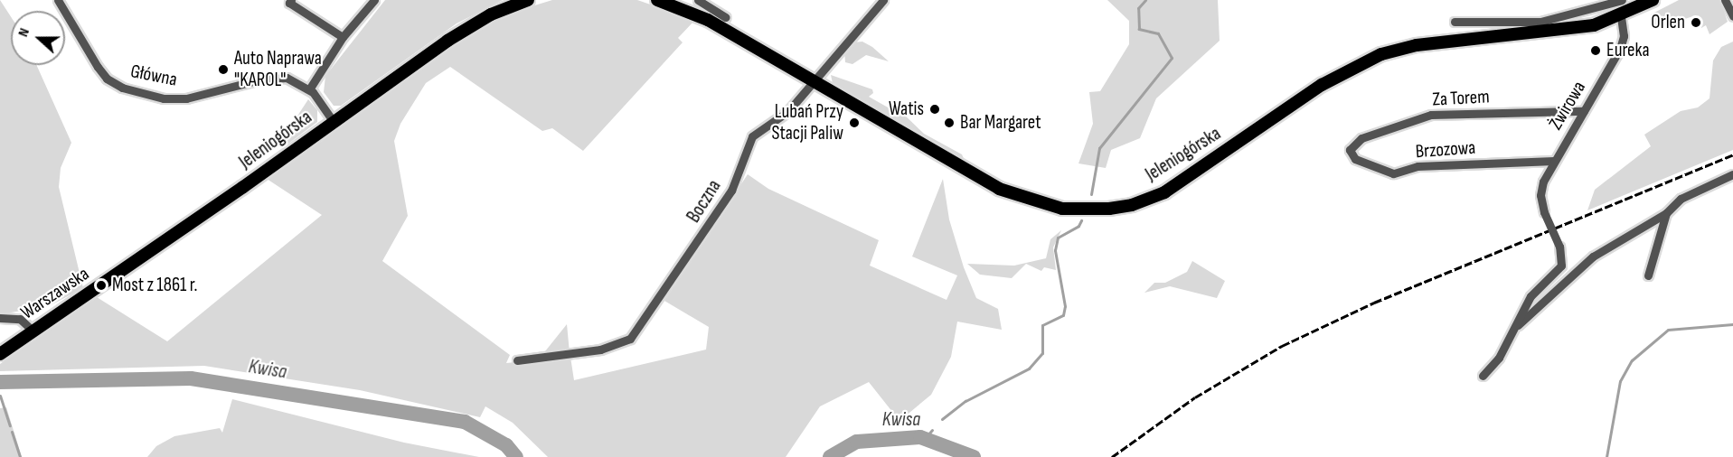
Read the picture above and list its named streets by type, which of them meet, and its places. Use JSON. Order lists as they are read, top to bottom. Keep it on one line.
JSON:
{"streets":{"main road":["Jeleniogórska","Warszawska"],"street":["Główna","Za Torem","Żwirowa","Brzozowa","Boczna"]},"crossings":[["Główna","Jeleniogórska"],["Za Torem","Żwirowa"],["Za Torem","Brzozowa"],["Żwirowa","Jeleniogórska"],["Żwirowa","Brzozowa"],["Jeleniogórska","Boczna"],["Jeleniogórska","Warszawska"]],"water":["Kwisa"],"places":["Orlen","Eureka","Auto Naprawa \"KAROL\"","Watis","Lubań Przy Stacji Paliw","Bar Margaret","Most z 1861 r."],"north":"left"}
